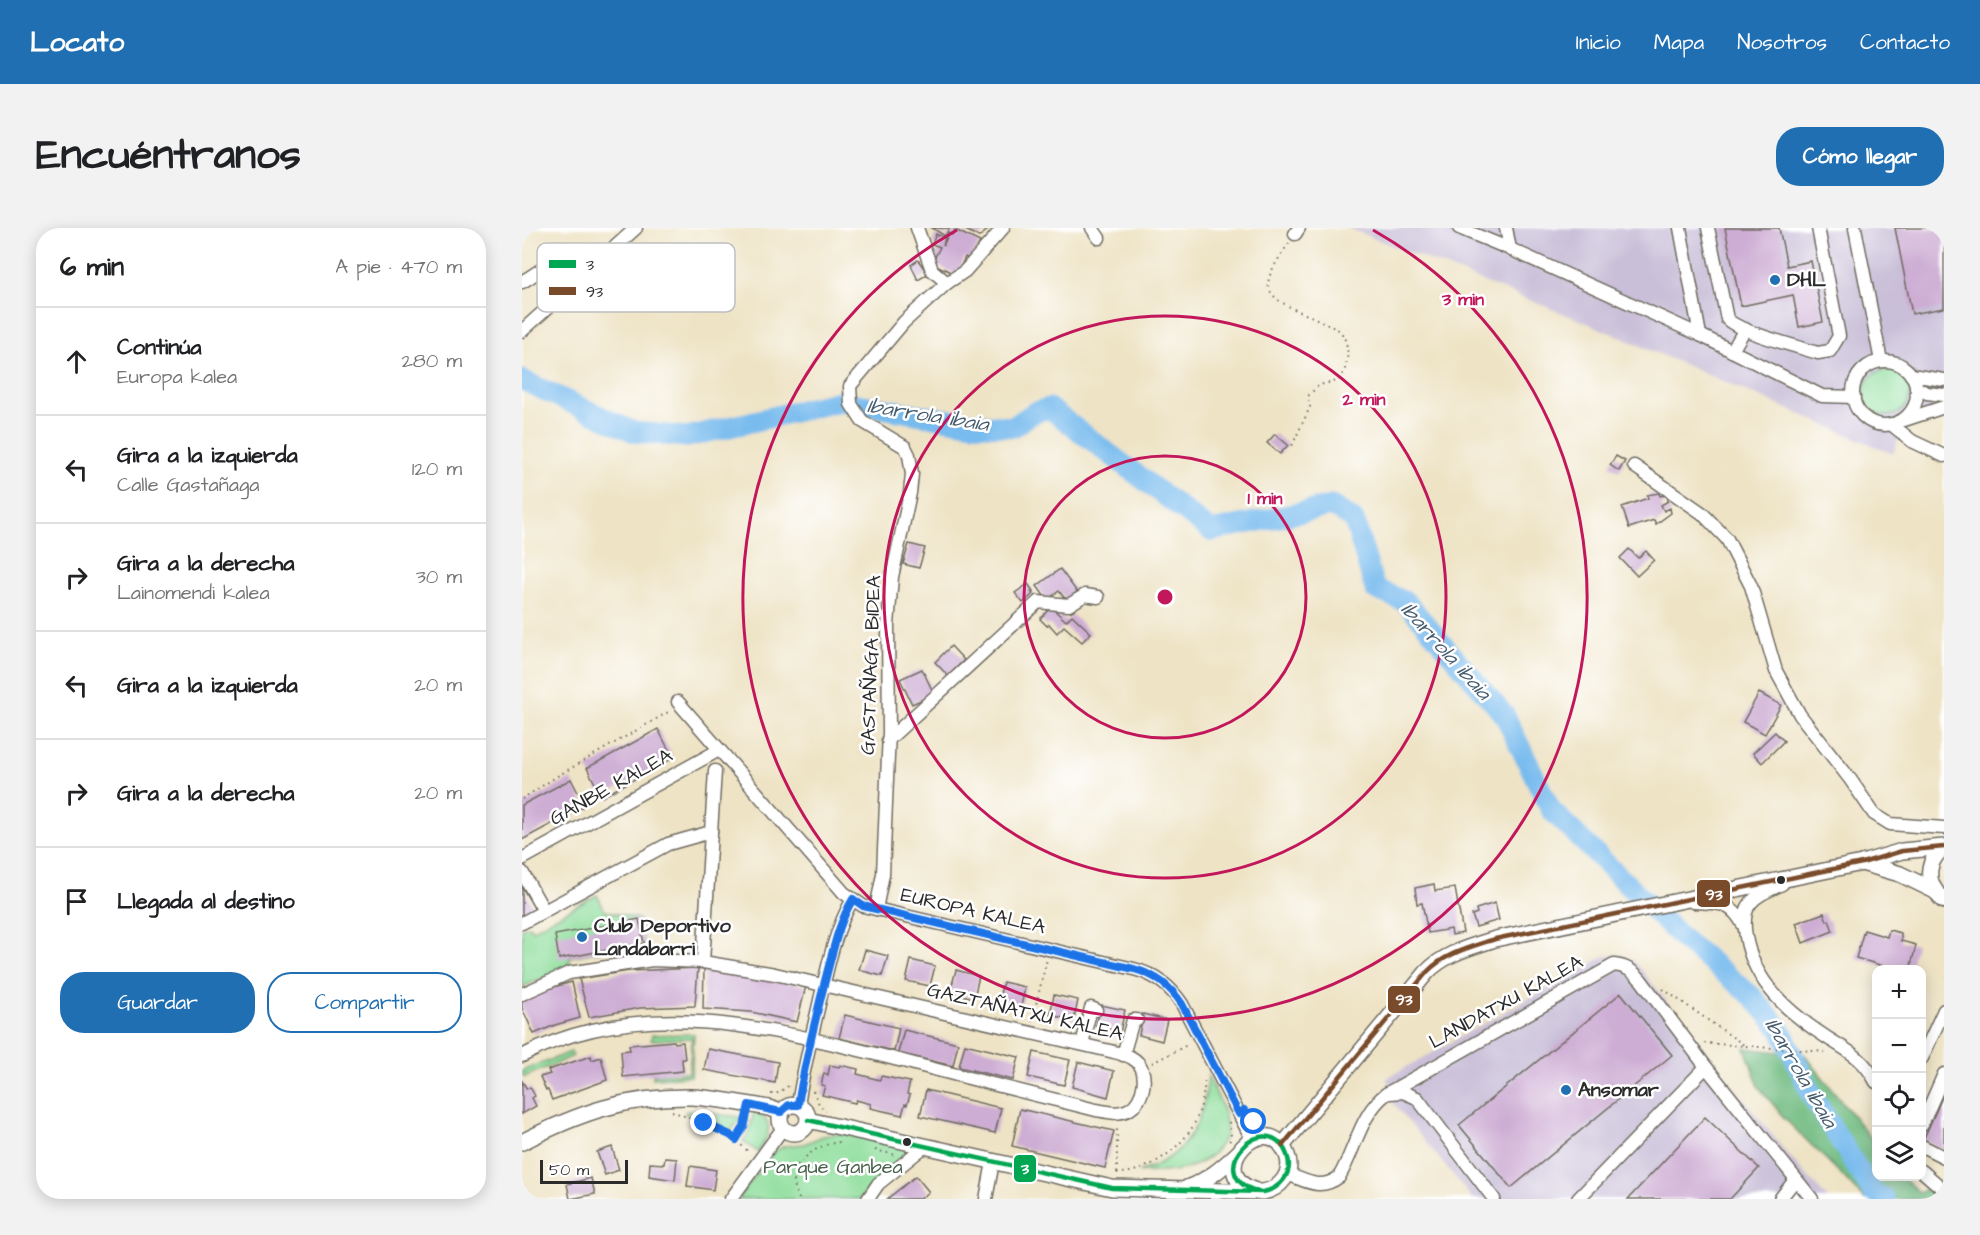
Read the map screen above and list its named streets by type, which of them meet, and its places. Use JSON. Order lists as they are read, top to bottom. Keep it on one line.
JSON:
{"streets":{"street":["GASTAÑAGA BIDEA","GANBE KALEA","EUROPA KALEA","LANDATXU KALEA","GAZTAÑATXU KALEA"]},"crossings":[["GASTAÑAGA BIDEA","EUROPA KALEA"],["GANBE KALEA","EUROPA KALEA"]],"water":["Ibarrola ibaia"],"parks":["Parque Ganbea"],"places":["DHL","Club Deportivo Landabarri","Ansomar"],"lines":["transit line 93","transit line 3"],"legend":["3","93"],"scale_bar":"50 m","page":{"header":"Locato","nav":["Inicio","Mapa","Nosotros","Contacto"],"title":"Encuéntranos","buttons":["Cómo llegar",["Guardar","Compartir"]],"heading":["6 min","A pie · 470 m"],"list":[["Continúa","Europa kalea","280 m"],["Gira a la izquierda","Calle Gastañaga","120 m"],["Gira a la derecha","Lainomendi kalea","30 m"],["Gira a la izquierda","20 m"],["Gira a la derecha","20 m"],"Llegada al destino"],"map_buttons":["+","−"],"scale":"50 m"},"rings":["3 min","2 min","1 min"]}
